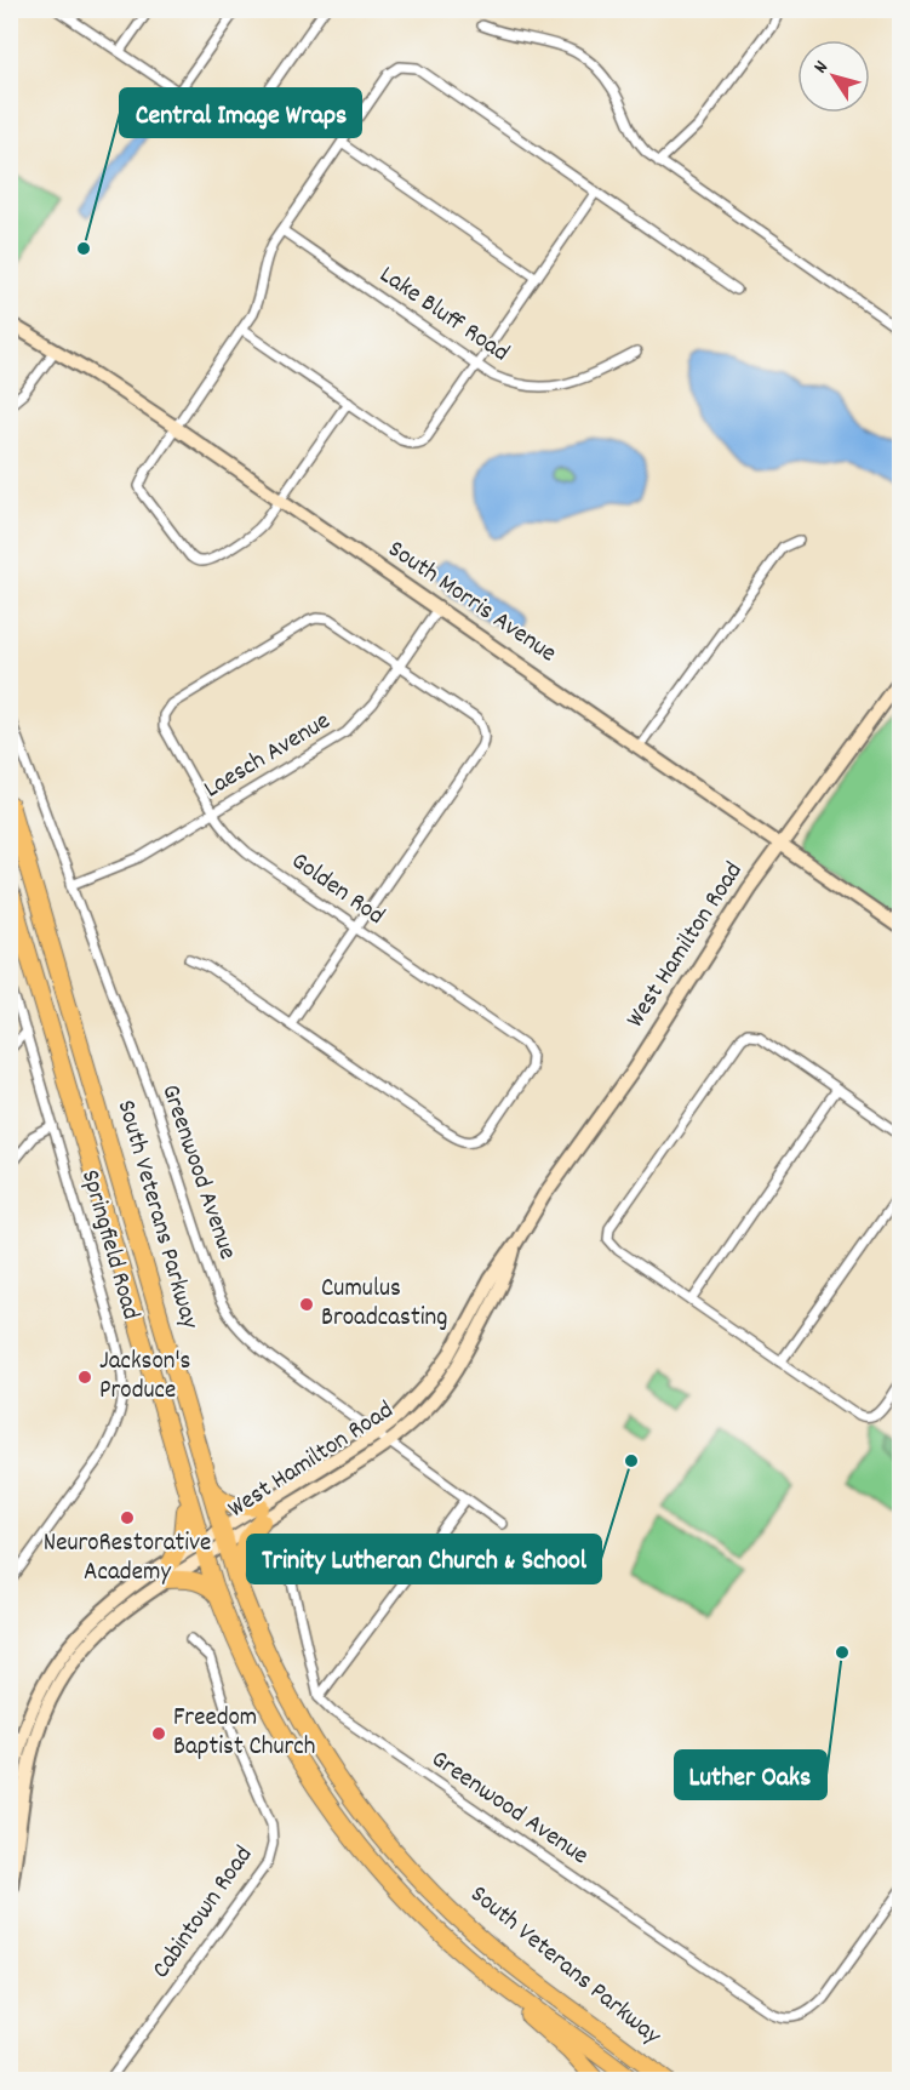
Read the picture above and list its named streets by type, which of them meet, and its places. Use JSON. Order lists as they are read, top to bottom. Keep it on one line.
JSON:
{"streets":{"highway":["South Veterans Parkway"],"main road":["South Morris Avenue","West Hamilton Road"],"street":["Lake Bluff Road","Laesch Avenue","Golden Rod","Greenwood Avenue","Springfield Road","Cabintown Road"]},"crossings":[["South Morris Avenue","Laesch Avenue"],["South Morris Avenue","West Hamilton Road"],["Laesch Avenue","Golden Rod"],["Laesch Avenue","Greenwood Avenue"],["West Hamilton Road","Greenwood Avenue"],["West Hamilton Road","South Veterans Parkway"]],"places":["Central Image Wraps","Cumulus Broadcasting","Jackson's Produce","Trinity Lutheran Church & School","NeuroRestorative Academy","Luther Oaks","Freedom Baptist Church"],"north":"top left"}
